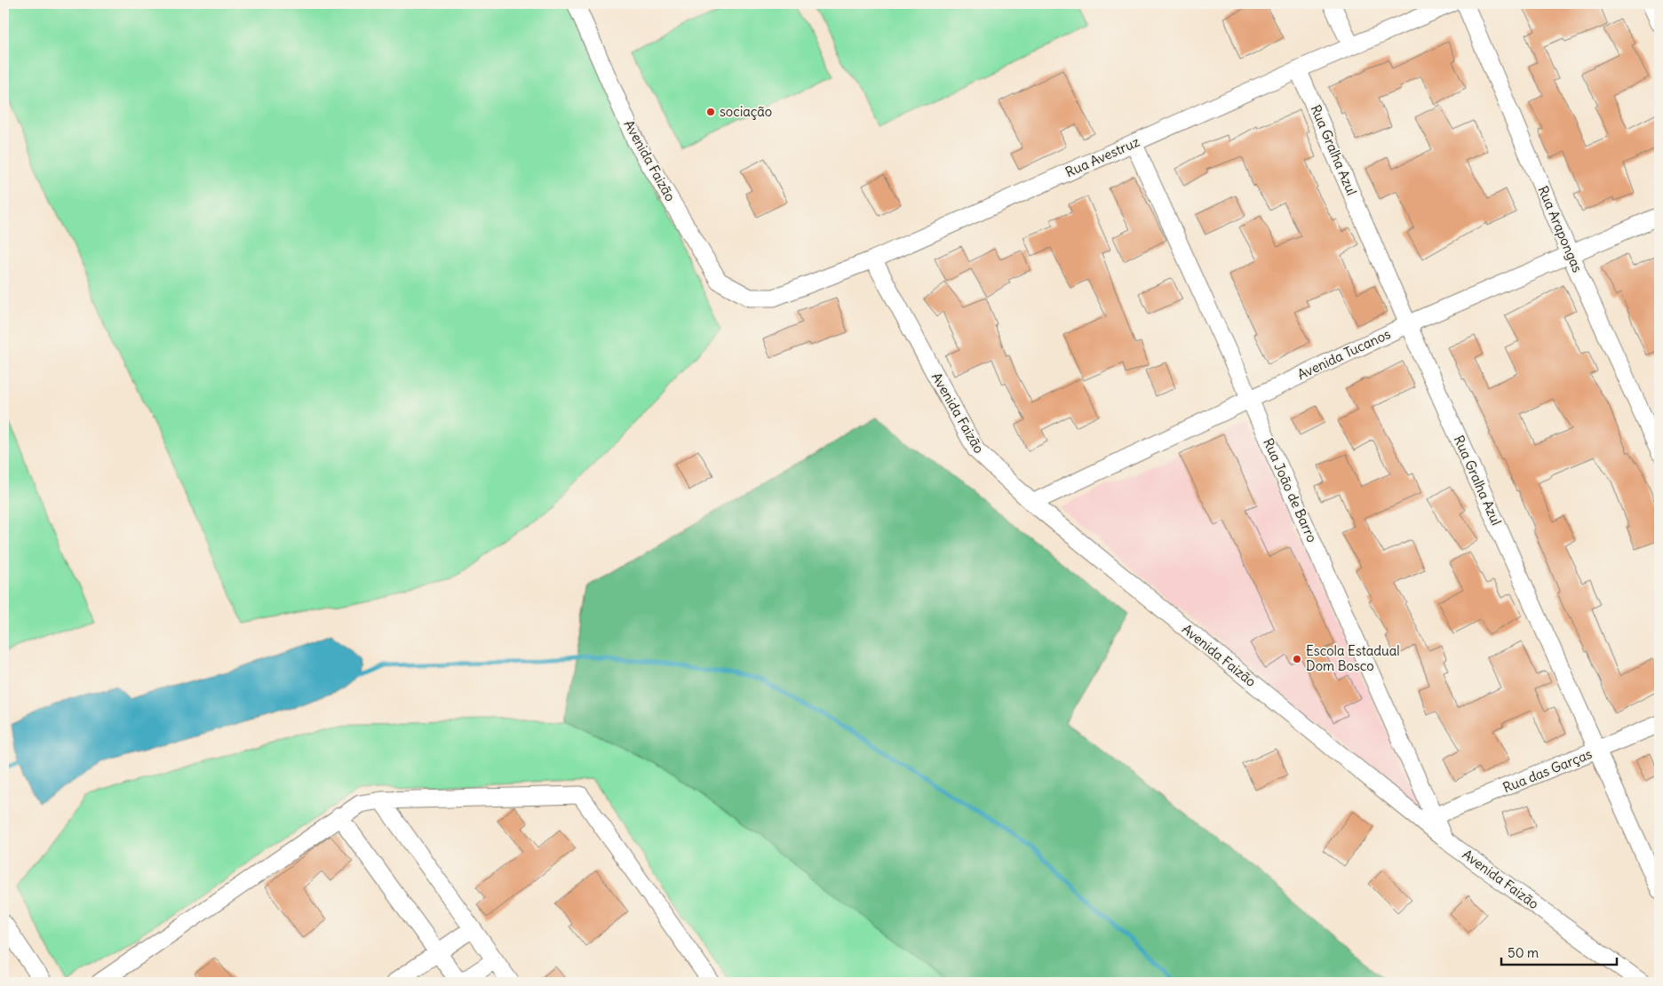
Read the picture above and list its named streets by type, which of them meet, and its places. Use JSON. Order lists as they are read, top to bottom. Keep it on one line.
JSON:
{"streets":{"street":["Rua Gralha Azul","Rua Avestruz","Avenida Faizão","Rua Arapongas","Avenida Tucanos","Rua João de Barro","Rua das Garças"]},"crossings":[["Rua Gralha Azul","Rua Avestruz"],["Rua Gralha Azul","Avenida Tucanos"],["Rua Gralha Azul","Rua das Garças"],["Rua Avestruz","Avenida Faizão"],["Rua Avestruz","Rua João de Barro"],["Avenida Faizão","Avenida Tucanos"],["Avenida Faizão","Rua João de Barro"],["Rua Arapongas","Avenida Tucanos"],["Avenida Tucanos","Rua João de Barro"],["Rua João de Barro","Rua das Garças"]],"places":["sociação","Escola Estadual Dom Bosco"],"scale_bar":"50 m"}
